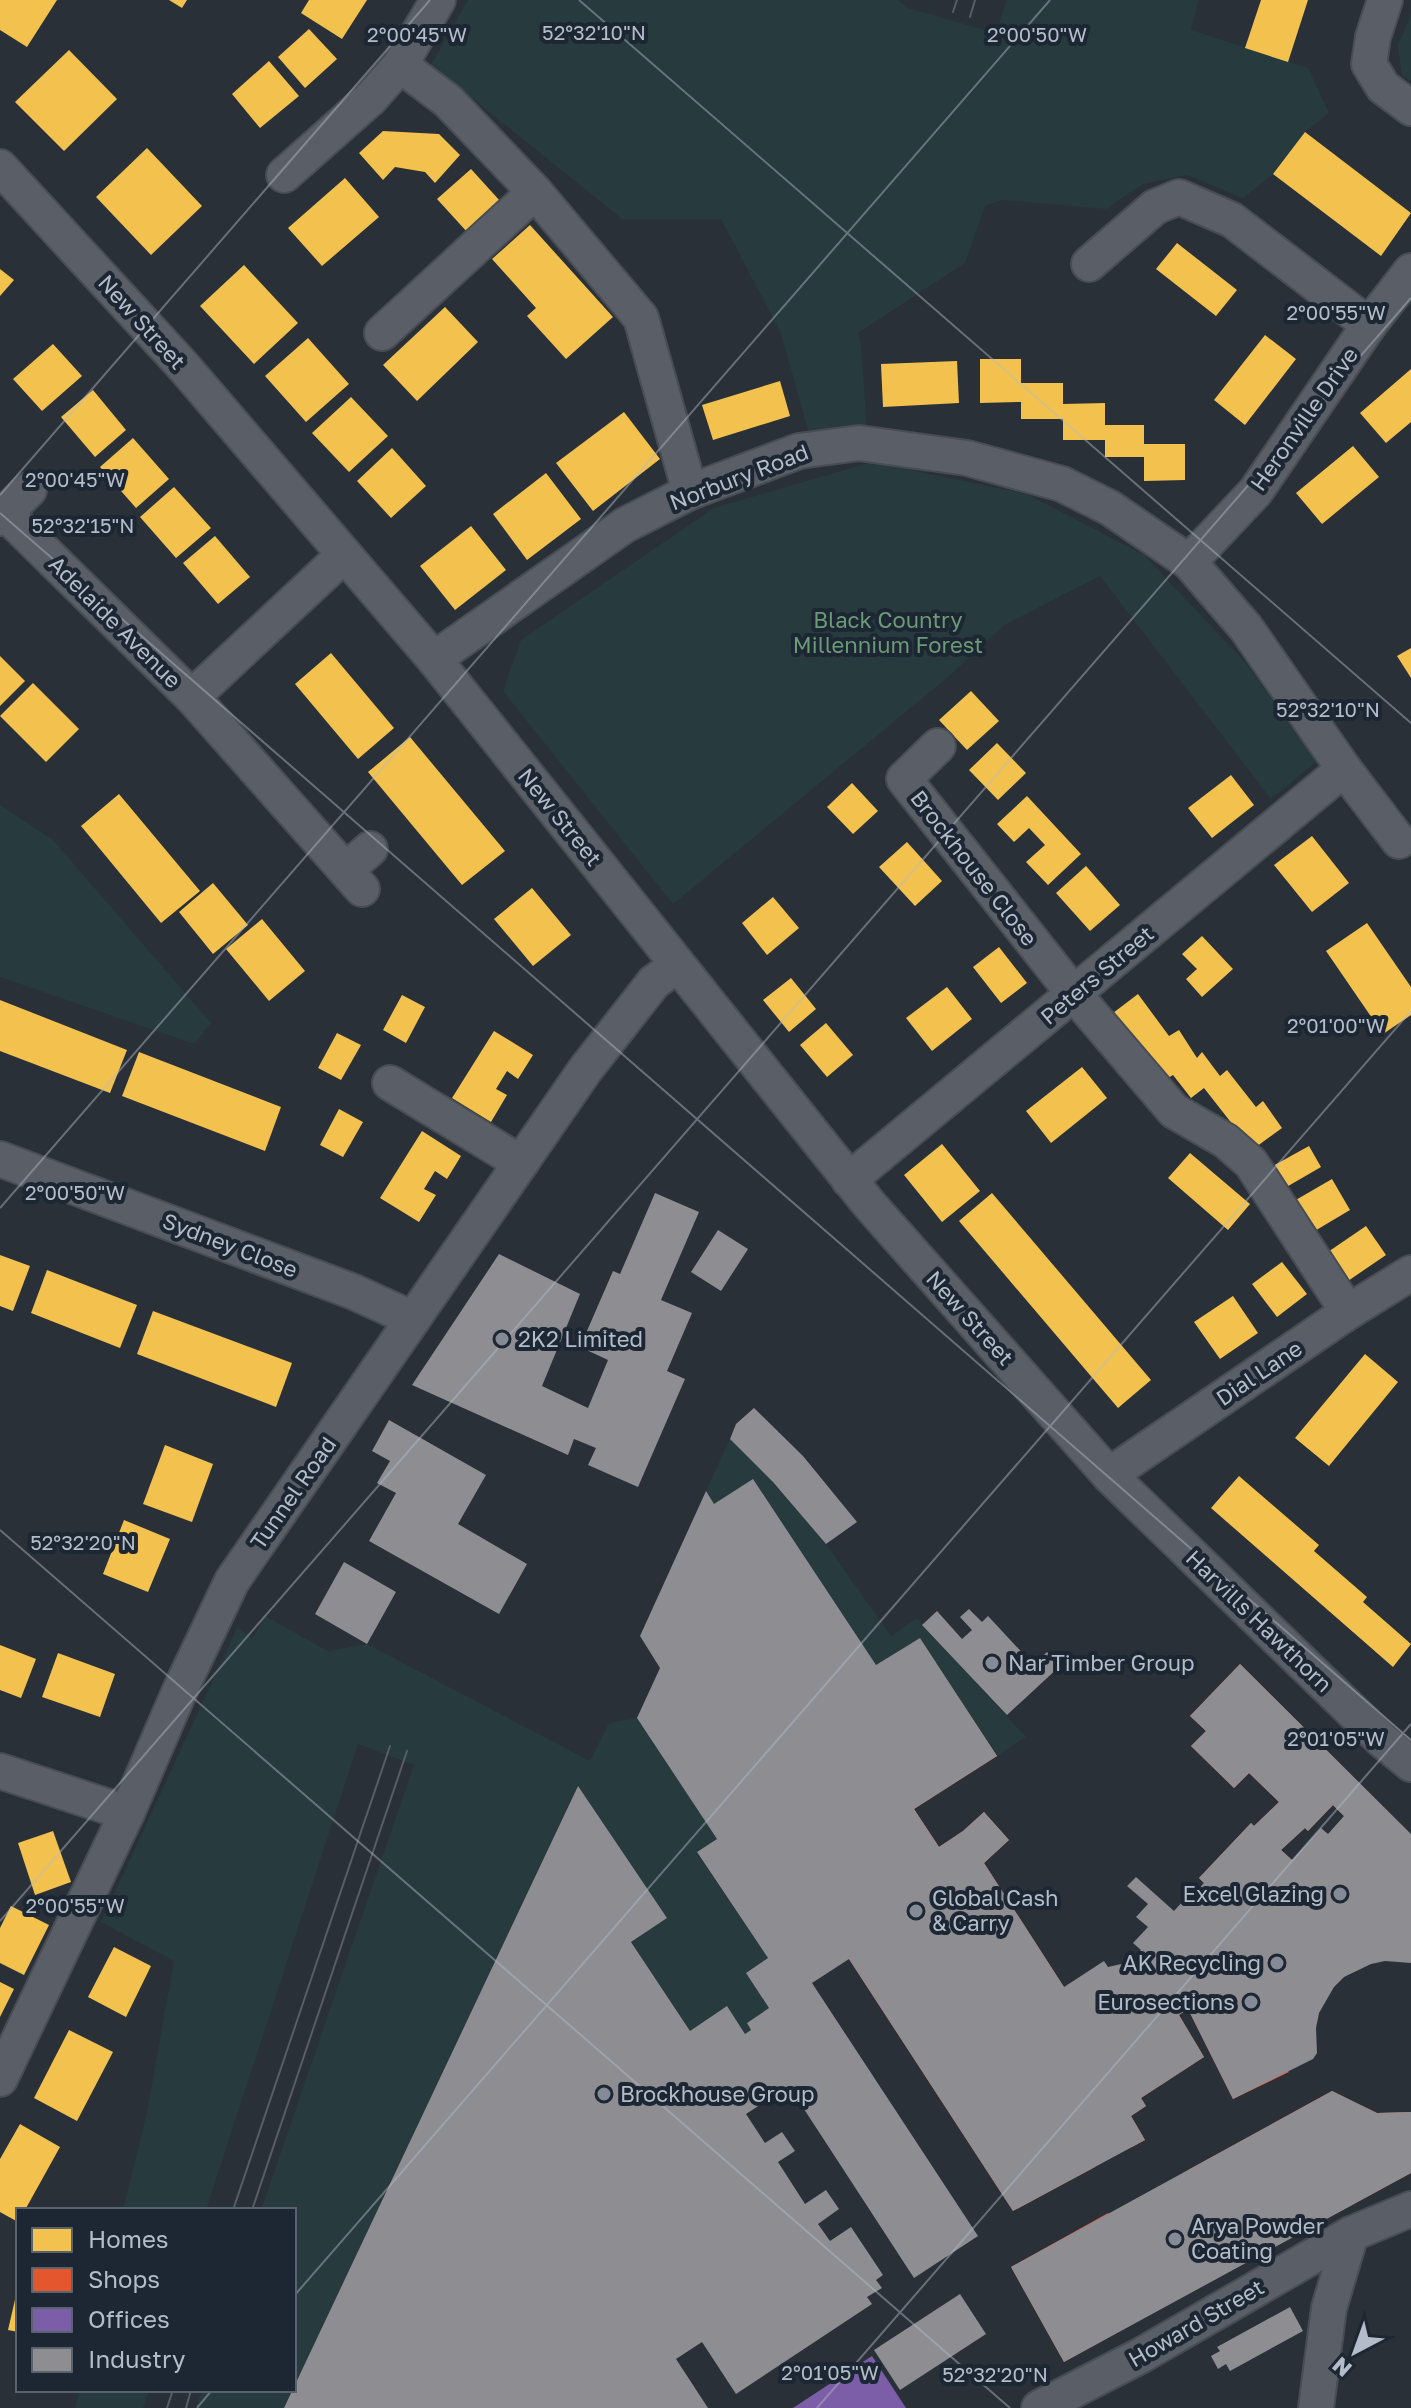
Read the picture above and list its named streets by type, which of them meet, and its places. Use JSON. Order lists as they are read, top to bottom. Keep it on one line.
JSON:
{"streets":{"street":["New Street","Heronville Drive","Norbury Road","Adelaide Avenue","Brockhouse Close","Peters Street","Sydney Close","Dial Lane","Tunnel Road","Harvills Hawthorn","Howard Street"]},"crossings":[["New Street","Norbury Road"],["New Street","Adelaide Avenue"],["New Street","Peters Street"],["New Street","Dial Lane"],["New Street","Tunnel Road"],["New Street","Harvills Hawthorn"],["Heronville Drive","Norbury Road"],["Norbury Road","Peters Street"],["Brockhouse Close","Peters Street"],["Sydney Close","Tunnel Road"],["Dial Lane","Harvills Hawthorn"]],"parks":["Black Country Millennium Forest"],"places":["2K2 Limited","Nar Timber Group","Excel Glazing","Global Cash & Carry","AK Recycling","Eurosections","Brockhouse Group","Arya Powder Coating"],"legend":["Homes","Shops","Offices","Industry"],"north":"bottom left","coordinates":["52°32'10\"N","2°00'45\"W","2°00'50\"W","2°00'55\"W","52°32'15\"N","2°01'00\"W","52°32'20\"N","2°01'05\"W"]}
